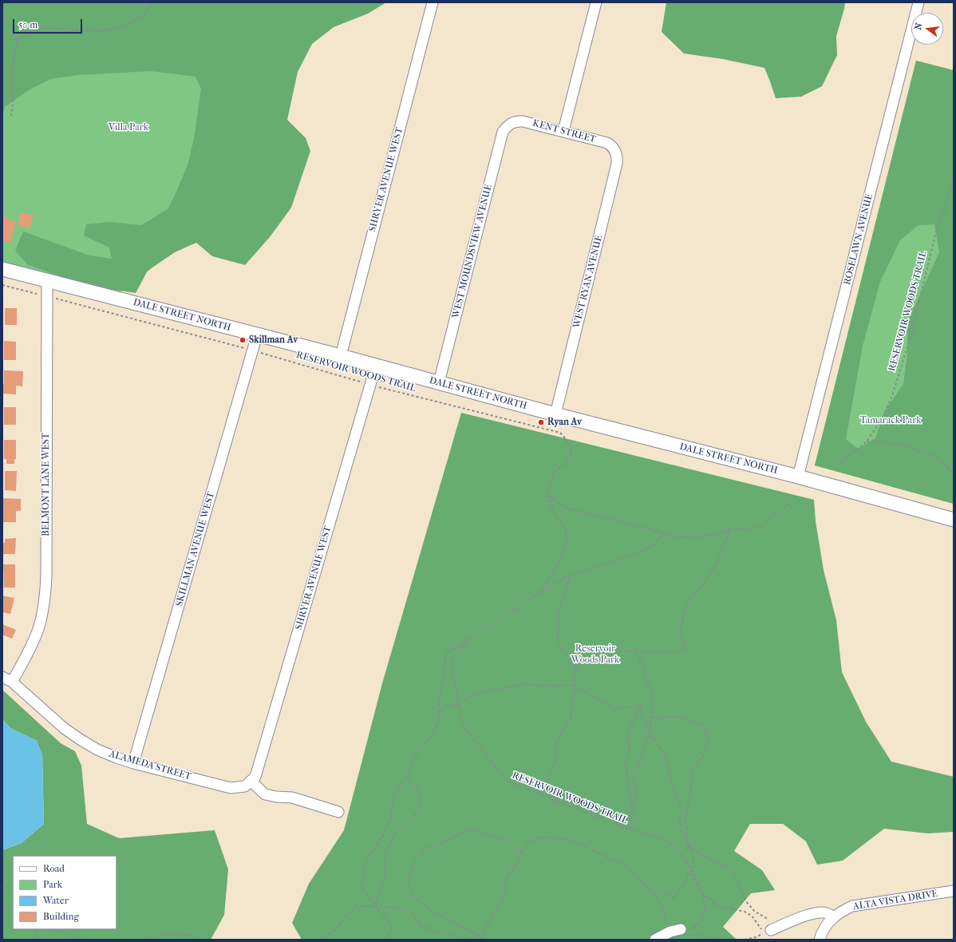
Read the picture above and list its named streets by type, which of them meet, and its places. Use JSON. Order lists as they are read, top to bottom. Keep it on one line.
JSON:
{"streets":{"main road":["DALE STREET NORTH"],"street":["KENT STREET","SHRYER AVENUE WEST","ROSELAWN AVENUE","WEST MOUNDSVIEW AVENUE","WEST RYAN AVENUE","BELMONT LANE WEST","SKILLMAN AVENUE WEST","ALAMEDA STREET","ALTA VISTA DRIVE"],"path":["RESERVOIR WOODS TRAIL"]},"crossings":[["KENT STREET","WEST MOUNDSVIEW AVENUE"],["KENT STREET","WEST RYAN AVENUE"],["SHRYER AVENUE WEST","RESERVOIR WOODS TRAIL"],["SHRYER AVENUE WEST","DALE STREET NORTH"],["SHRYER AVENUE WEST","ALAMEDA STREET"],["ROSELAWN AVENUE","DALE STREET NORTH"],["WEST MOUNDSVIEW AVENUE","DALE STREET NORTH"],["WEST RYAN AVENUE","DALE STREET NORTH"],["RESERVOIR WOODS TRAIL","BELMONT LANE WEST"],["RESERVOIR WOODS TRAIL","SKILLMAN AVENUE WEST"],["DALE STREET NORTH","BELMONT LANE WEST"],["DALE STREET NORTH","SKILLMAN AVENUE WEST"],["BELMONT LANE WEST","ALAMEDA STREET"],["SKILLMAN AVENUE WEST","ALAMEDA STREET"]],"parks":["Villa Park","Tamarack Park","Reservoir Woods Park"],"places":["Skillman Av","Ryan Av"],"legend":["Road","Park","Water","Building"],"scale_bar":"50 m","north":"left"}
